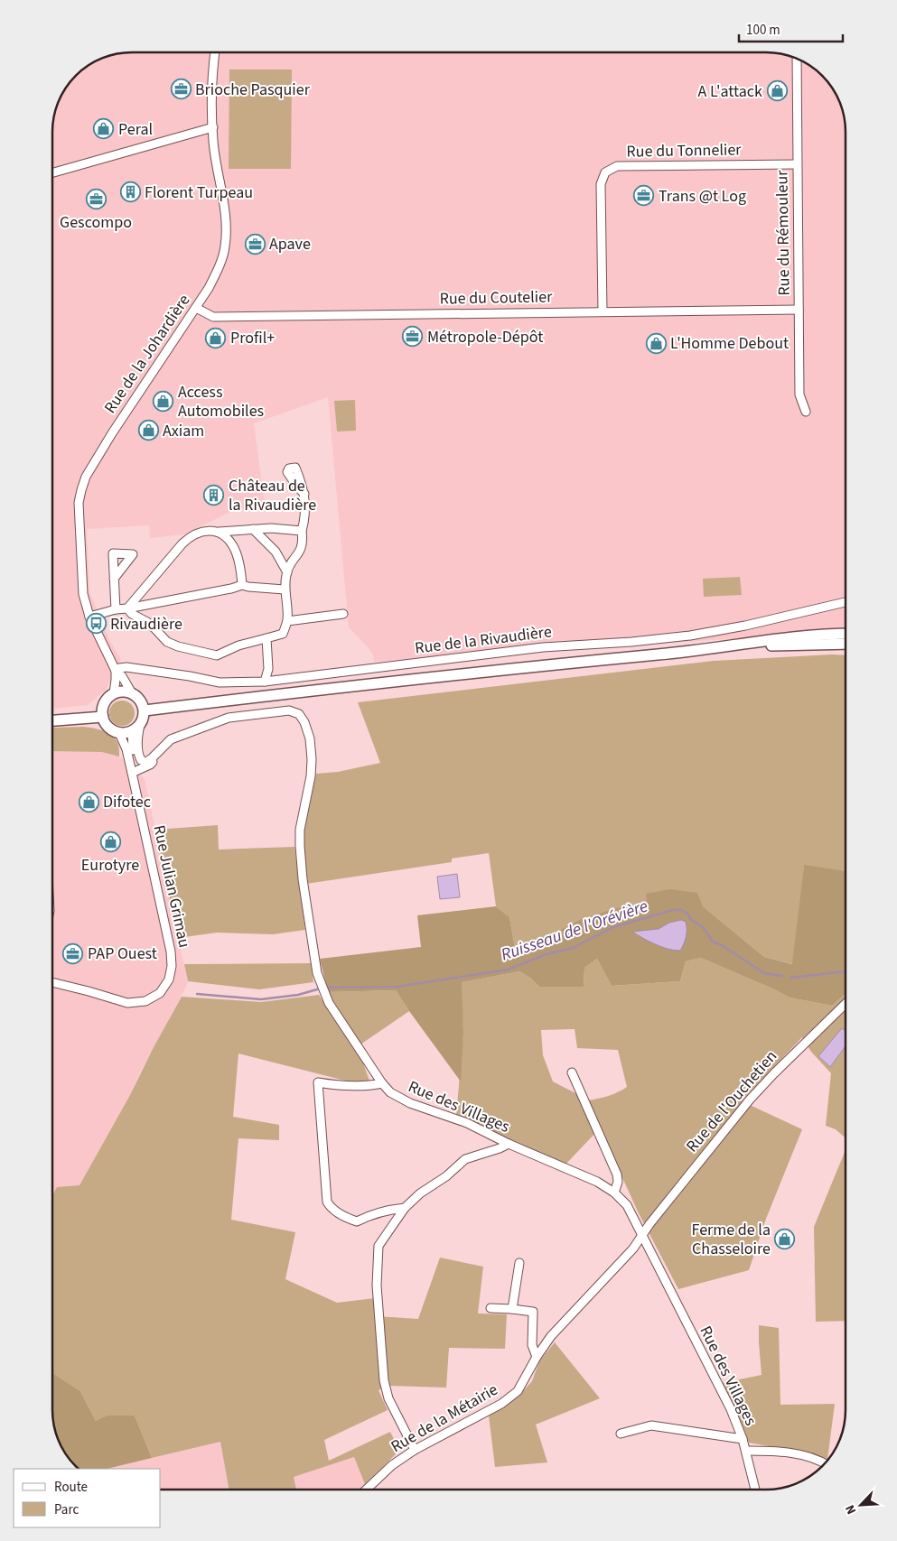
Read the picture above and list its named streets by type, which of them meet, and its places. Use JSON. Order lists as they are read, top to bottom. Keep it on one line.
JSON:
{"streets":{"street":["Rue du Tonnelier","Rue du Rémouleur","Rue du Coutelier","Rue de la Johardière","Rue de la Rivaudière","Rue Julian Grimau","Rue de l'Ouchetien","Rue des Villages","Rue de la Métairie"]},"crossings":[["Rue du Tonnelier","Rue du Rémouleur"],["Rue du Tonnelier","Rue du Coutelier"],["Rue du Rémouleur","Rue du Coutelier"],["Rue du Coutelier","Rue de la Johardière"],["Rue de la Johardière","Rue de la Rivaudière"],["Rue de la Johardière","Rue Julian Grimau"],["Rue de l'Ouchetien","Rue des Villages"],["Rue de l'Ouchetien","Rue de la Métairie"],["Rue des Villages","Rue de la Métairie"]],"water":["Ruisseau de l'Orévière"],"places":{"office":["Brioche Pasquier","Trans @t Log","Gescompo","Apave","Métropole-Dépôt","PAP Ouest"],"shop":["A L'attack","Peral","Profil+","L'Homme Debout","Access Automobiles","Axiam","Difotec","Eurotyre","Ferme de la Chasseloire"],"building":["Florent Turpeau","Château de la Rivaudière"],"bus stop":["Rivaudière"]},"legend":["Route","Parc"],"scale_bar":"100 m","north":"bottom left"}
